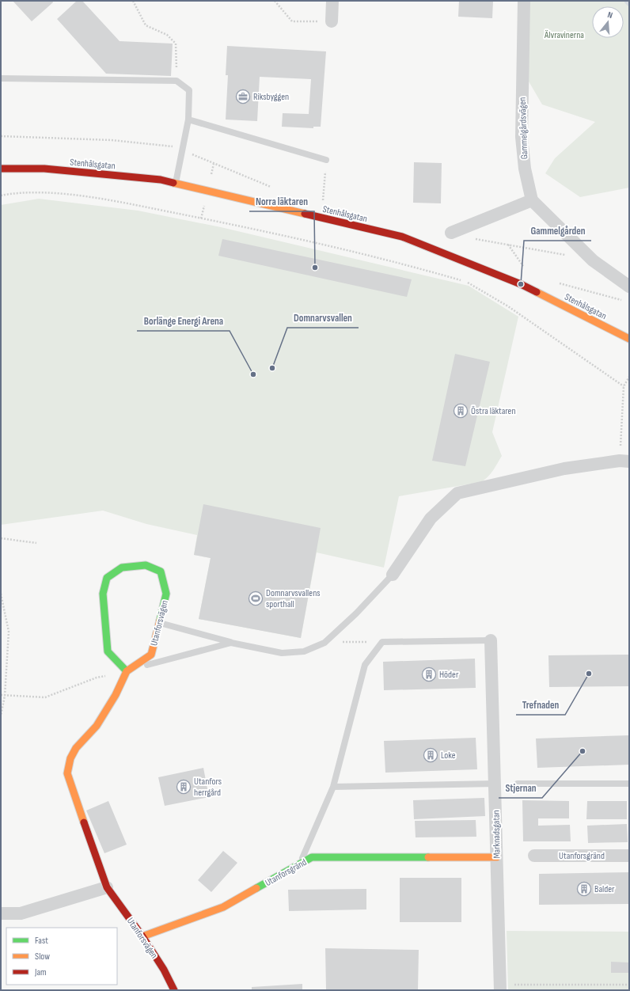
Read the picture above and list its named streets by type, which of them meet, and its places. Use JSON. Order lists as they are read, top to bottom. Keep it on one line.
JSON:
{"streets":{"street":["Gammelgårdsvägen","Stenhålsgatan","Utanforsvägen","Marknadsgatan","Utanforsgränd"]},"crossings":[["Utanforsvägen","Utanforsgränd"],["Marknadsgatan","Utanforsgränd"]],"parks":["Älvravinerna"],"places":{"office":["Riksbyggen"],"other":["Norra läktaren","Gammelgården","Domnarvsvallen","Borlänge Energi Arena","Trefnaden","Stjernan"],"building":["Östra läktaren","Höder","Loke","Utanfors herrgård","Balder"],"sports":["Domnarvsvallens sporthall"]},"legend":["Fast","Slow","Jam"],"north":"top"}
